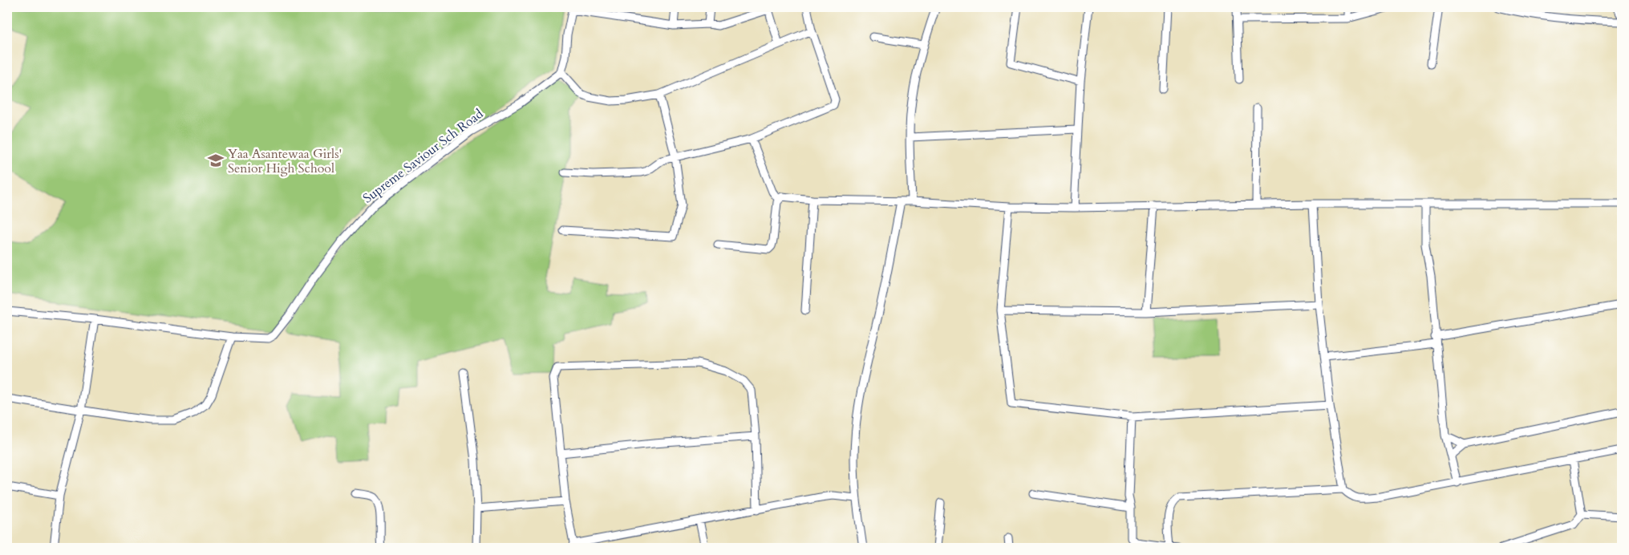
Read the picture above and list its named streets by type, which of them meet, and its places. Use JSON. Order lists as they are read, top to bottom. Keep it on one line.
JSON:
{"streets":{"street":["Supreme Saviour Sch Road"]},"places":{"school or university":["Yaa Asantewaa Girls' Senior High School"]}}
